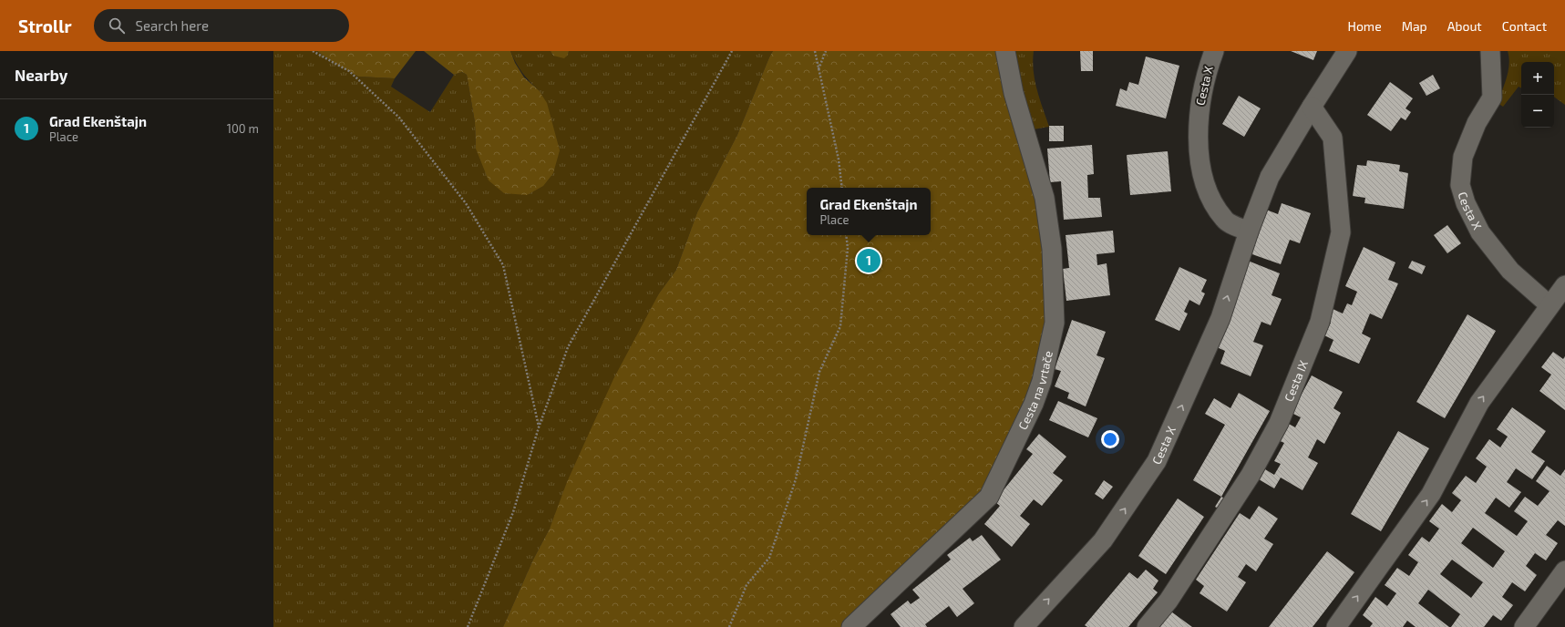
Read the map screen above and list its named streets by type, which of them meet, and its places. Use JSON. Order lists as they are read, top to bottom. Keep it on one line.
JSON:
{"streets":{"street":["Cesta X","Cesta IX","Cesta na vrtače"]},"crossings":[["Cesta X","Cesta IX"]],"one_way":["Cesta X"],"page":{"header":"Strollr","search":"Search here","nav":["Home","Map","About","Contact"],"heading":"Nearby","map_buttons":["+","−"],"list":[{"mark":"1","name":"Grad Ekenštajn","note":"Place","value":"100 m"}],"popup":["Grad Ekenštajn","Place"],"pins":"1"}}
